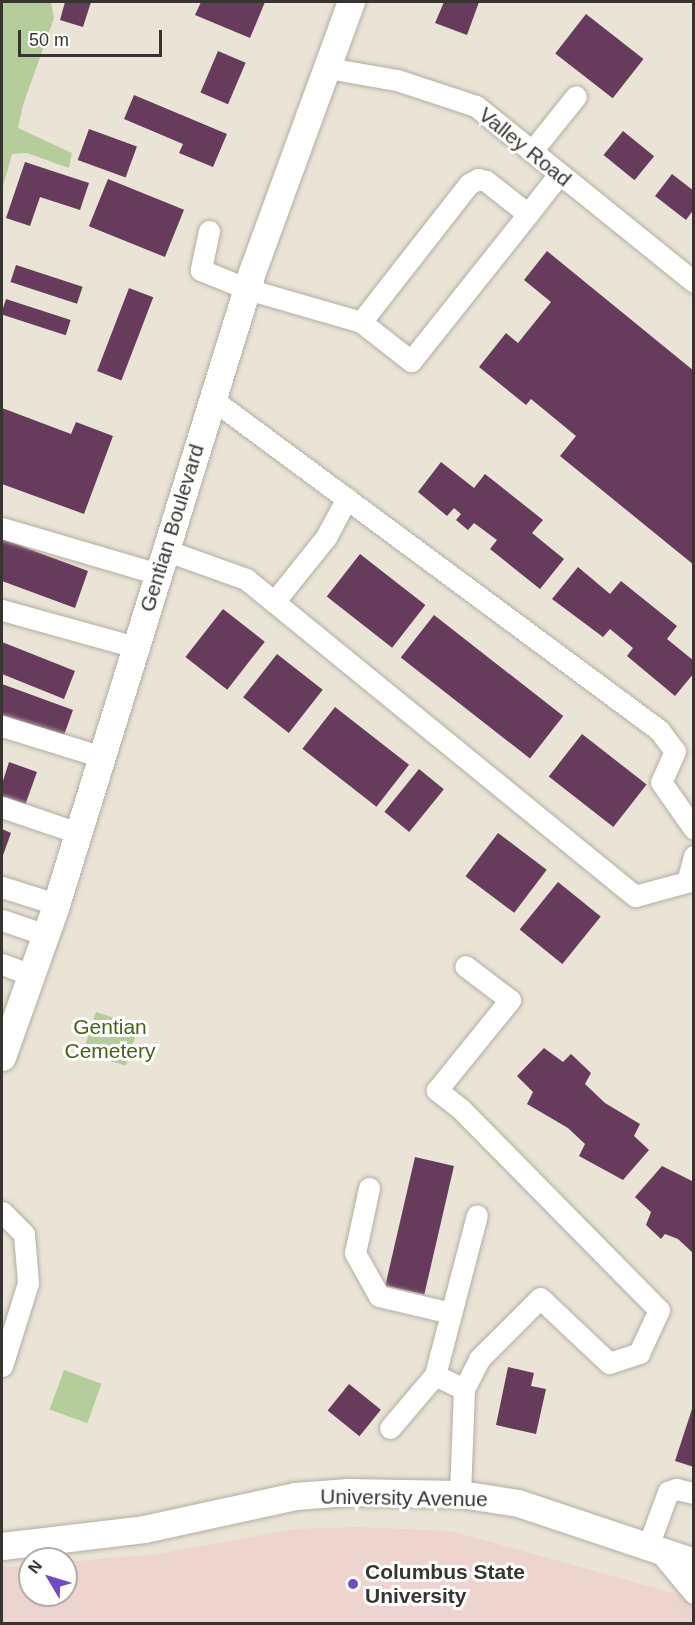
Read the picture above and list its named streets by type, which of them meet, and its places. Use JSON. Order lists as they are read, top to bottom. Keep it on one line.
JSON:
{"streets":{"main road":["Gentian Boulevard","University Avenue"],"street":["Valley Road"]},"crossings":[["Valley Road","Gentian Boulevard"]],"parks":["Gentian Cemetery"],"places":["Columbus State University"],"scale_bar":"50 m","north":"top left"}
